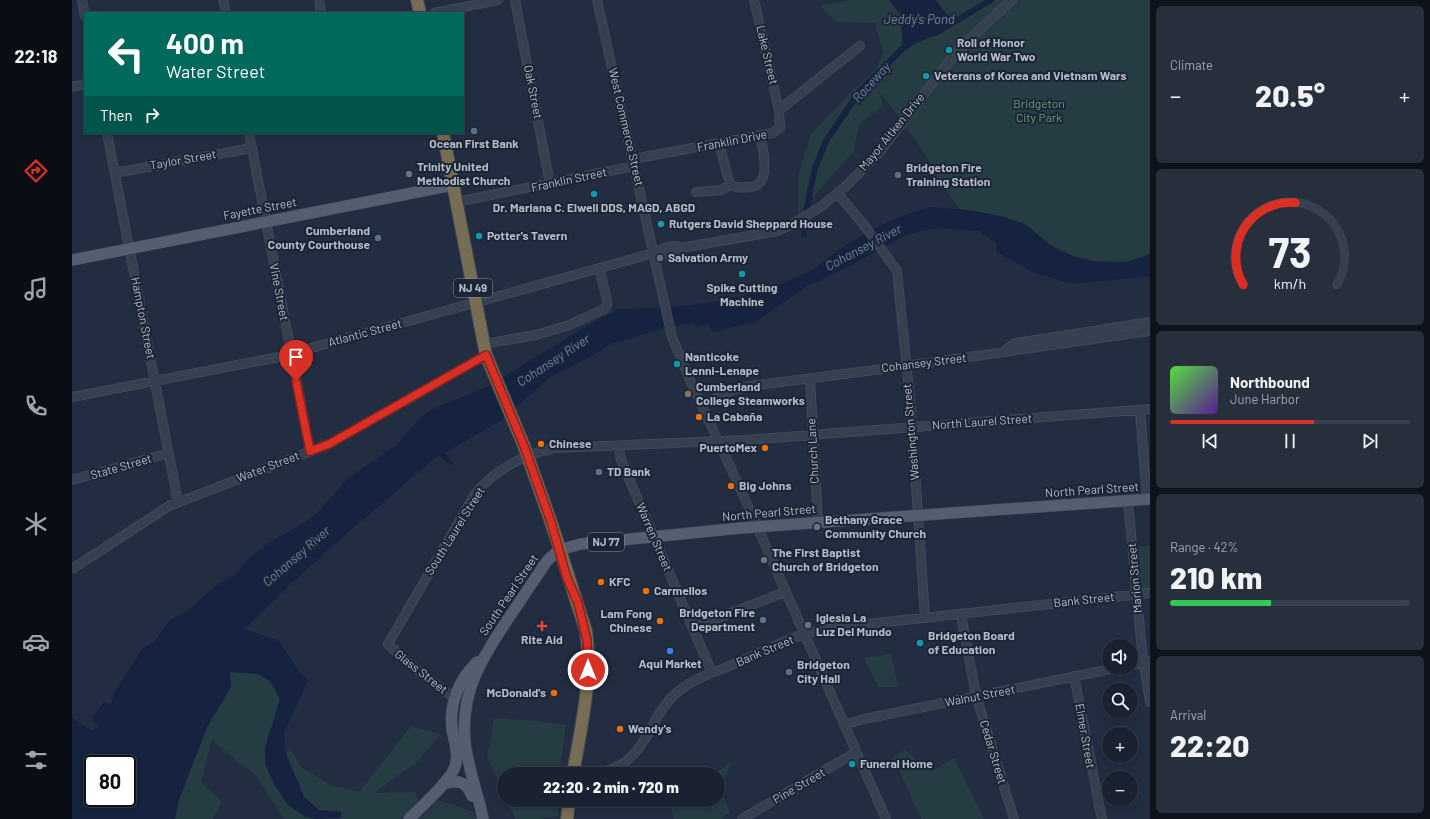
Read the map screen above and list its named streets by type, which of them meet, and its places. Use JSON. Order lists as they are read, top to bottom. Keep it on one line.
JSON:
{"streets":{"highway":["NJ 49"],"main road":["Fayette Street","North Pearl Street","NJ 77","South Pearl Street"],"street":["Lake Street","Oak Street","West Commerce Street","Mayor Aitken Drive","Franklin Drive","Taylor Street","Franklin Street","Vine Street","Hampton Street","Atlantic Street","Cohansey Street","North Laurel Street","Washington Street","Church Lane","State Street","Water Street","South Laurel Street","Warren Street","Marion Street","Bank Street","Glass Street","Walnut Street","Elmer Street","Cedar Street","Pine Street"]},"crossings":[["Lake Street","Franklin Drive"],["Oak Street","Franklin Street"],["West Commerce Street","Mayor Aitken Drive"],["West Commerce Street","Franklin Drive"],["West Commerce Street","Franklin Street"],["West Commerce Street","Atlantic Street"],["West Commerce Street","Cohansey Street"],["West Commerce Street","North Laurel Street"],["West Commerce Street","North Pearl Street"],["West Commerce Street","South Laurel Street"],["West Commerce Street","Bank Street"],["West Commerce Street","Walnut Street"],["West Commerce Street","Pine Street"],["Mayor Aitken Drive","Atlantic Street"],["Mayor Aitken Drive","Washington Street"],["Franklin Drive","Franklin Street"],["Taylor Street","Vine Street"],["Taylor Street","Hampton Street"],["Franklin Street","NJ 49"],["Fayette Street","NJ 49"],["Fayette Street","Vine Street"],["Fayette Street","Hampton Street"],["NJ 49","Atlantic Street"],["NJ 49","Water Street"],["NJ 49","North Pearl Street"],["NJ 49","South Laurel Street"],["NJ 49","South Pearl Street"],["Vine Street","Atlantic Street"],["Vine Street","Water Street"],["Hampton Street","Atlantic Street"],["Hampton Street","State Street"],["Hampton Street","Water Street"],["Atlantic Street","Water Street"],["Cohansey Street","Washington Street"],["Cohansey Street","Church Lane"],["North Laurel Street","Washington Street"],["North Laurel Street","Church Lane"],["North Laurel Street","South Laurel Street"],["Washington Street","North Pearl Street"],["Washington Street","Bank Street"],["Church Lane","North Pearl Street"],["North Pearl Street","Warren Street"],["North Pearl Street","Marion Street"],["North Pearl Street","South Pearl Street"],["South Laurel Street","Warren Street"],["South Laurel Street","Glass Street"],["Warren Street","Bank Street"],["Marion Street","Bank Street"],["South Pearl Street","Glass Street"],["Bank Street","Cedar Street"],["Walnut Street","Elmer Street"],["Walnut Street","Cedar Street"]],"water":["Jeddy's Pond","Raceway","Cohansey River"],"parks":["Bridgeton City Park"],"places":{"other":["Roll of Honor World War Two","Veterans of Korea and Vietnam Wars","Ocean First Bank","Trinity United Methodist Church","Bridgeton Fire Training Station","Dr. Mariana C. Elwell DDS, MAGD, ABGD","Rutgers David Sheppard House","Potter's Tavern","Cumberland County Courthouse","Salvation Army","Spike Cutting Machine","Nanticoke Lenni-Lenape","Cumberland College Steamworks","La Cabaña","Chinese","PuertoMex","TD Bank","Big Johns","Bethany Grace Community Church","The First Baptist Church of Bridgeton","KFC","Carmellos","Bridgeton Fire Department","Lam Fong Chinese","Iglesia La Luz Del Mundo","Bridgeton Board of Education","Aqui Market","Bridgeton City Hall","McDonald's","Wendy's","Funeral Home"],"health":["Rite Aid"]},"page":{"tabs":"22:18","tile":["Climate",["Range · 42%","210 km"],["Arrival","22:20"]],"turn":["400 m","Water Street"],"heat":["−","20.5°","+"],"then":"Then","song":["Northbound","June Harbor"],"map_buttons":["+","−"],"limit":"80","trip":"22:20 · 2 min · 720 m","gauge":["73","km/h"]}}
